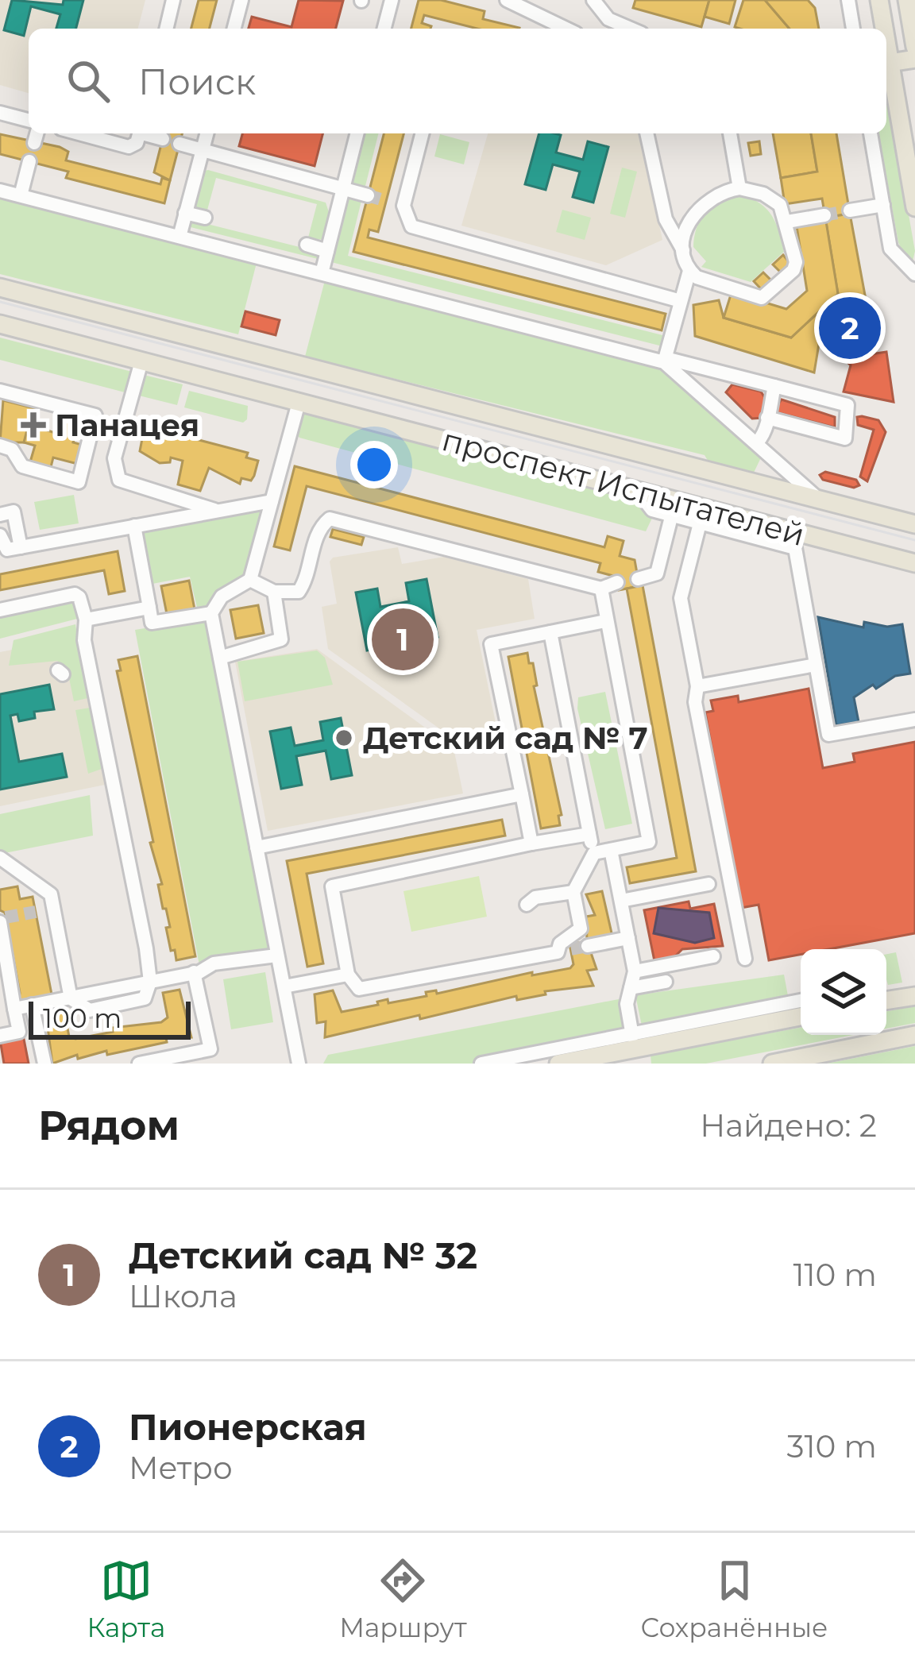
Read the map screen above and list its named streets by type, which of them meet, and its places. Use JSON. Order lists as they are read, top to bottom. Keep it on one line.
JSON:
{"streets":{"main road":["проспект Испытателей"]},"places":{"health":["Панацея"],"other":["Детский сад № 7"]},"scale_bar":"100 m","page":{"search":"Поиск","pins":["2","1"],"scale":"100 m","heading":["Рядом","Найдено: 2"],"list":[{"mark":"1","name":"Детский сад № 32","note":"Школа","value":"110 m"},{"mark":"2","name":"Пионерская","note":"Метро","value":"310 m"}],"nav":["Карта","Маршрут","Сохранённые"]}}
